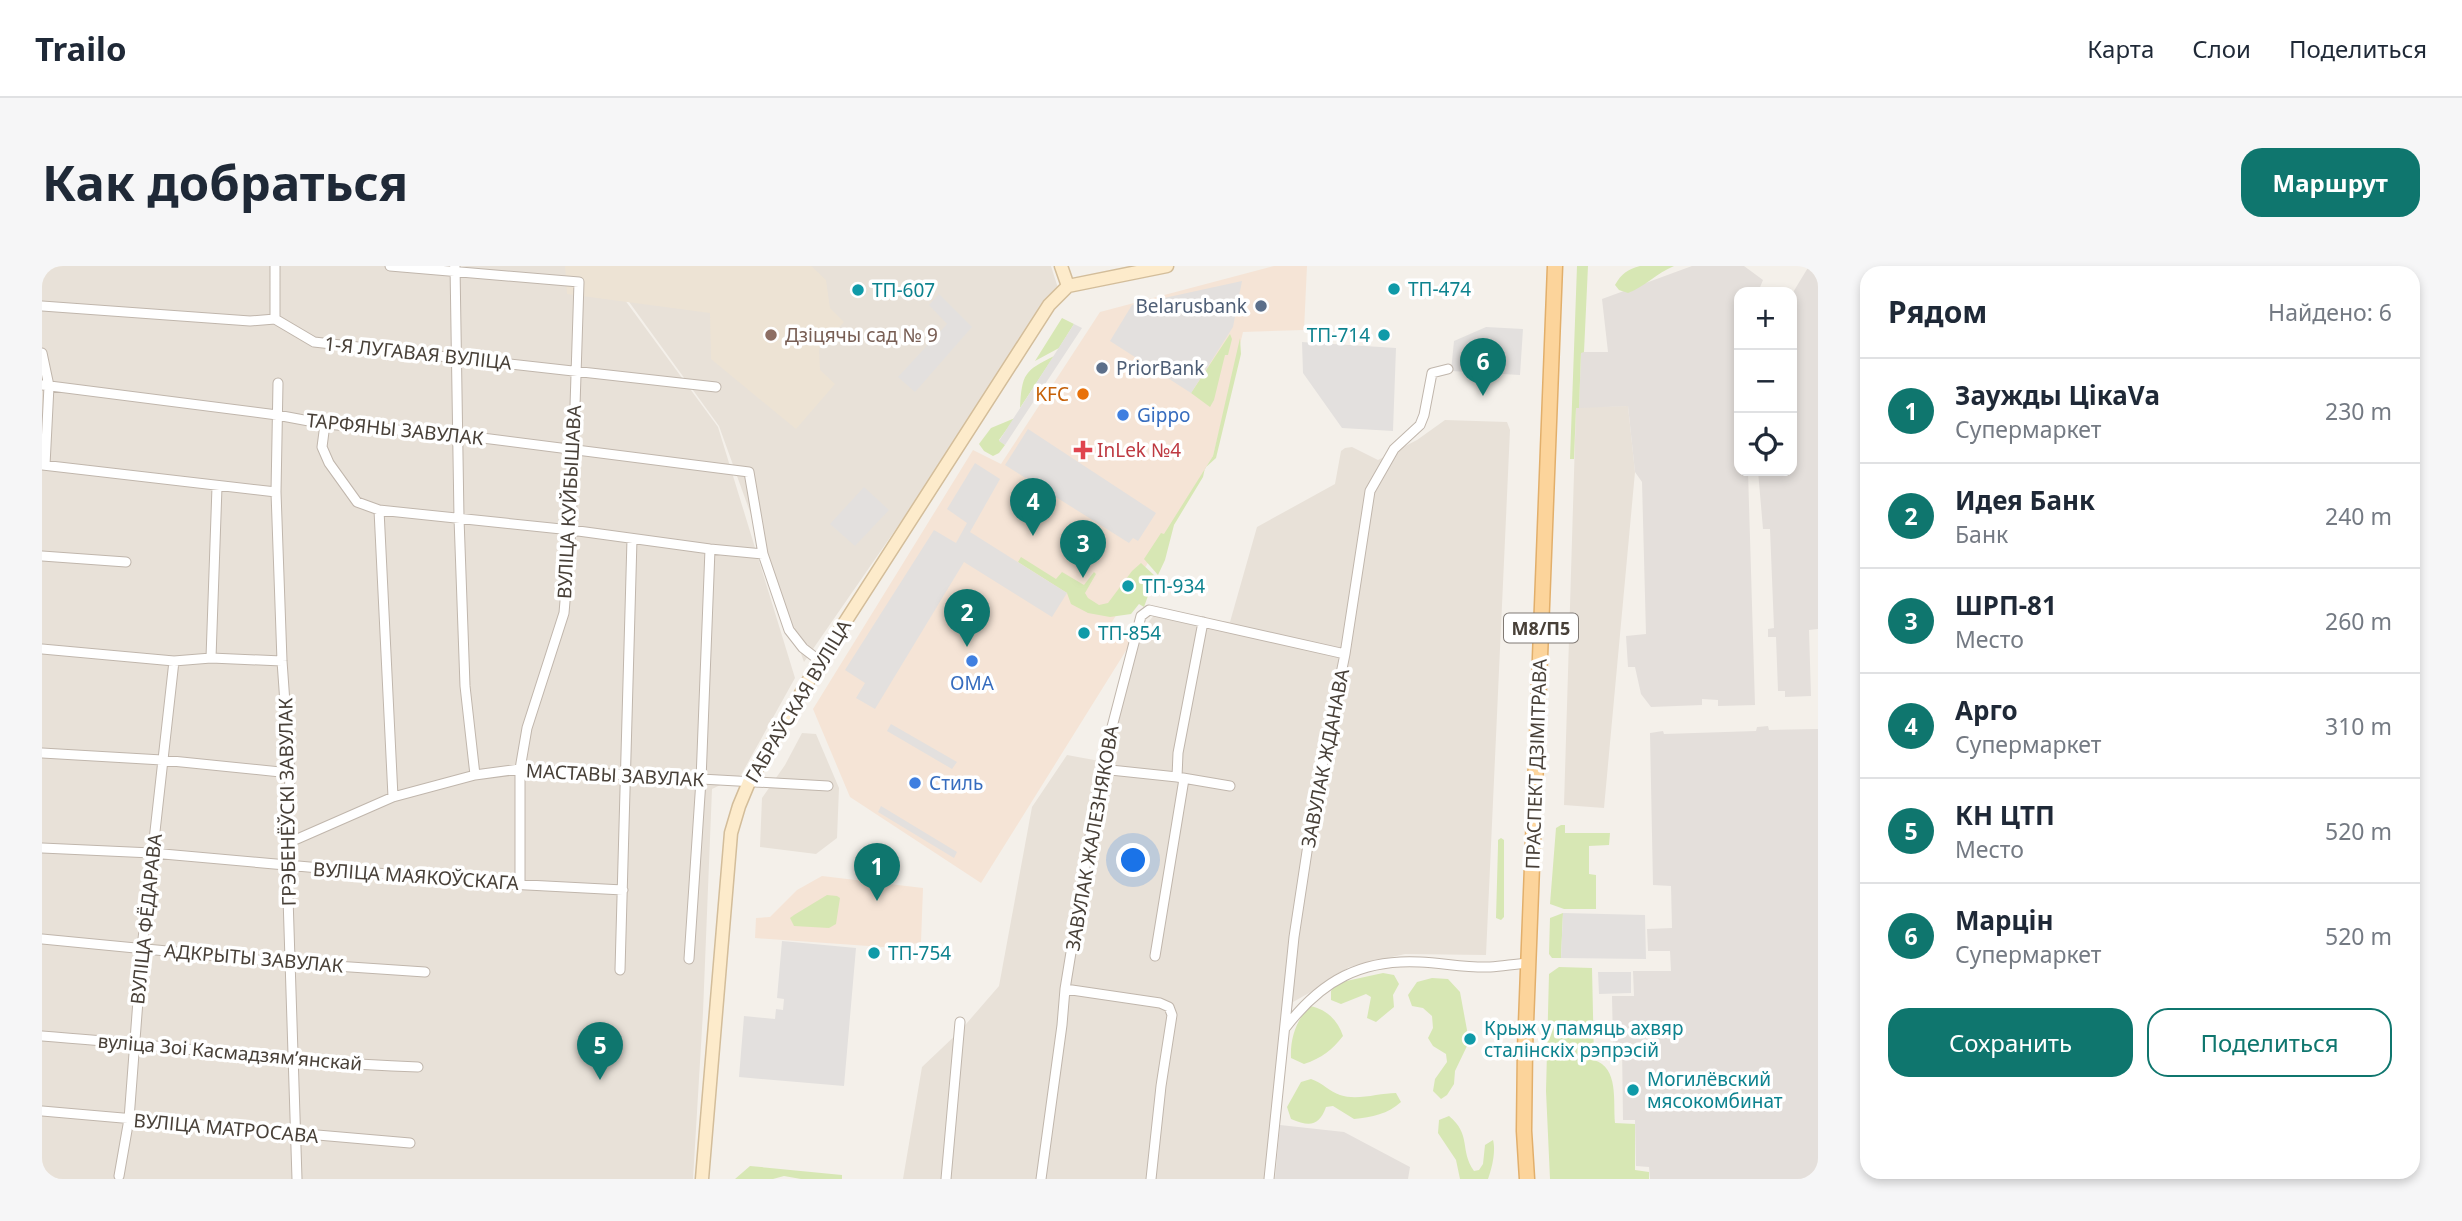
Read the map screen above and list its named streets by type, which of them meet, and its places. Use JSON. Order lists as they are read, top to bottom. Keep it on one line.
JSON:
{"streets":{"main road":["М8/П5","ГАБРАЎСКАЯ ВУЛІЦА","ПРАСПЕКТ ДЗІМІТРАВА"],"street":["1-Я ЛУГАВАЯ ВУЛІЦА","ТАРФЯНЫ ЗАВУЛАК","ВУЛІЦА КУЙБЫШАВА","ЗАВУЛАК ЖДАНАВА","МАСТАВЫ ЗАВУЛАК","ГРЭБЕНЁЎСКІ ЗАВУЛАК","ЗАВУЛАК ЖАЛЕЗНЯКОВА","ВУЛІЦА МАЯКОЎСКАГА","ВУЛІЦА ФЁДАРАВА","АДКРЫТЫ ЗАВУЛАК","вуліца Зоі Касмадзямʼянскай","ВУЛІЦА МАТРОСАВА"]},"crossings":[["1-Я ЛУГАВАЯ ВУЛІЦА","ВУЛІЦА КУЙБЫШАВА"],["ТАРФЯНЫ ЗАВУЛАК","ВУЛІЦА КУЙБЫШАВА"],["ТАРФЯНЫ ЗАВУЛАК","ГРЭБЕНЁЎСКІ ЗАВУЛАК"],["ВУЛІЦА КУЙБЫШАВА","МАСТАВЫ ЗАВУЛАК"],["ВУЛІЦА КУЙБЫШАВА","ВУЛІЦА МАЯКОЎСКАГА"],["ГАБРАЎСКАЯ ВУЛІЦА","МАСТАВЫ ЗАВУЛАК"],["МАСТАВЫ ЗАВУЛАК","ГРЭБЕНЁЎСКІ ЗАВУЛАК"],["ГРЭБЕНЁЎСКІ ЗАВУЛАК","ВУЛІЦА МАЯКОЎСКАГА"],["ГРЭБЕНЁЎСКІ ЗАВУЛАК","АДКРЫТЫ ЗАВУЛАК"],["ГРЭБЕНЁЎСКІ ЗАВУЛАК","вуліца Зоі Касмадзямʼянскай"],["ГРЭБЕНЁЎСКІ ЗАВУЛАК","ВУЛІЦА МАТРОСАВА"],["ВУЛІЦА МАЯКОЎСКАГА","ВУЛІЦА ФЁДАРАВА"],["ВУЛІЦА ФЁДАРАВА","АДКРЫТЫ ЗАВУЛАК"],["ВУЛІЦА ФЁДАРАВА","вуліца Зоі Касмадзямʼянскай"],["ВУЛІЦА ФЁДАРАВА","ВУЛІЦА МАТРОСАВА"]],"places":{"other":["ТП-474","ТП-607","Belarusbank","Дзіцячы сад № 9","ТП-714","PriorBank","KFC","Gippo","ТП-934","ТП-854","ОМА","Стиль","ТП-754","Крыж у памяць ахвяр сталінскіх рэпрэсій","Могилёвский мясокомбинат"],"health":["InLek №4"]},"page":{"header":"Trailo","nav":["Карта","Слои","Поделиться"],"buttons":["Маршрут",["Сохранить","Поделиться"]],"title":"Как добраться","heading":["Рядом","Найдено: 6"],"map_buttons":["+","−"],"pins":["6","4","3","2","1","5"],"list":[{"mark":"1","name":"Заужды ЦікаVа","note":"Супермаркет","value":"230 m"},{"mark":"2","name":"Идея Банк","note":"Банк","value":"240 m"},{"mark":"3","name":"ШРП-81","note":"Место","value":"260 m"},{"mark":"4","name":"Арго","note":"Супермаркет","value":"310 m"},{"mark":"5","name":"КН ЦТП","note":"Место","value":"520 m"},{"mark":"6","name":"Марцін","note":"Супермаркет","value":"520 m"}]}}
